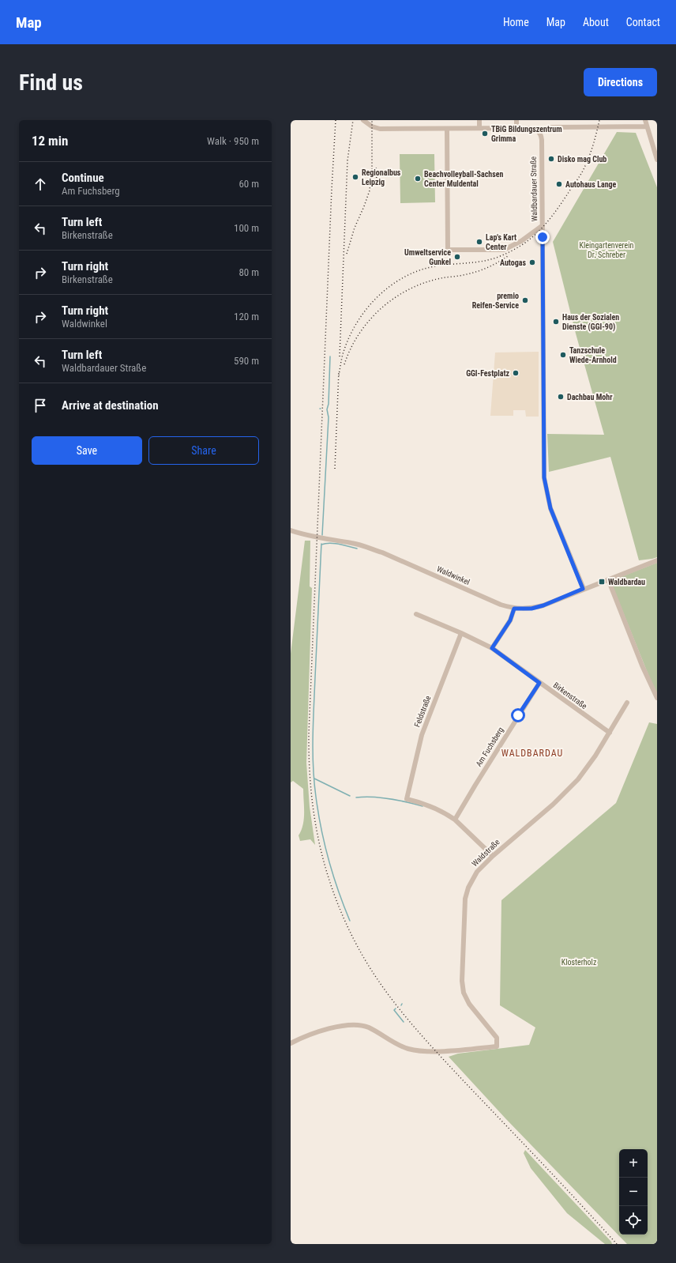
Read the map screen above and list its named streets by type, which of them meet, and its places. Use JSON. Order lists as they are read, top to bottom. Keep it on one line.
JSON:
{"streets":{"street":["Waldbardauer Straße","Waldwinkel","Birkenstraße","Feldstraße","Am Fuchsberg","Waldstraße"]},"crossings":[["Waldbardauer Straße","Waldwinkel"],["Birkenstraße","Feldstraße"],["Birkenstraße","Am Fuchsberg"],["Birkenstraße","Waldstraße"],["Feldstraße","Am Fuchsberg"]],"districts":["WALDBARDAU"],"parks":["Kleingartenverein Dr. Schreber","Klosterholz"],"places":{"other":["TBiG Bildungszentrum Grimma","Disko mag Club","Regionalbus Leipzig","Beachvolleyball-Sachsen Center Muldental","Autohaus Lange","Lap's Kart Center","Umweltservice Gunkel","Autogas","premio Reifen-Service","Haus der Sozialen Dienste (GGI-90)","Tanzschule Wiede-Arnhold","GGI-Festplatz","Dachbau Mohr"],"transit":["Waldbardau"]},"page":{"header":"Map","nav":["Home","Map","About","Contact"],"buttons":["Directions",["Save","Share"]],"title":"Find us","heading":["12 min","Walk · 950 m"],"list":[["Continue","Am Fuchsberg","60 m"],["Turn left","Birkenstraße","100 m"],["Turn right","Birkenstraße","80 m"],["Turn right","Waldwinkel","120 m"],["Turn left","Waldbardauer Straße","590 m"],"Arrive at destination"],"map_buttons":["+","−"]}}
